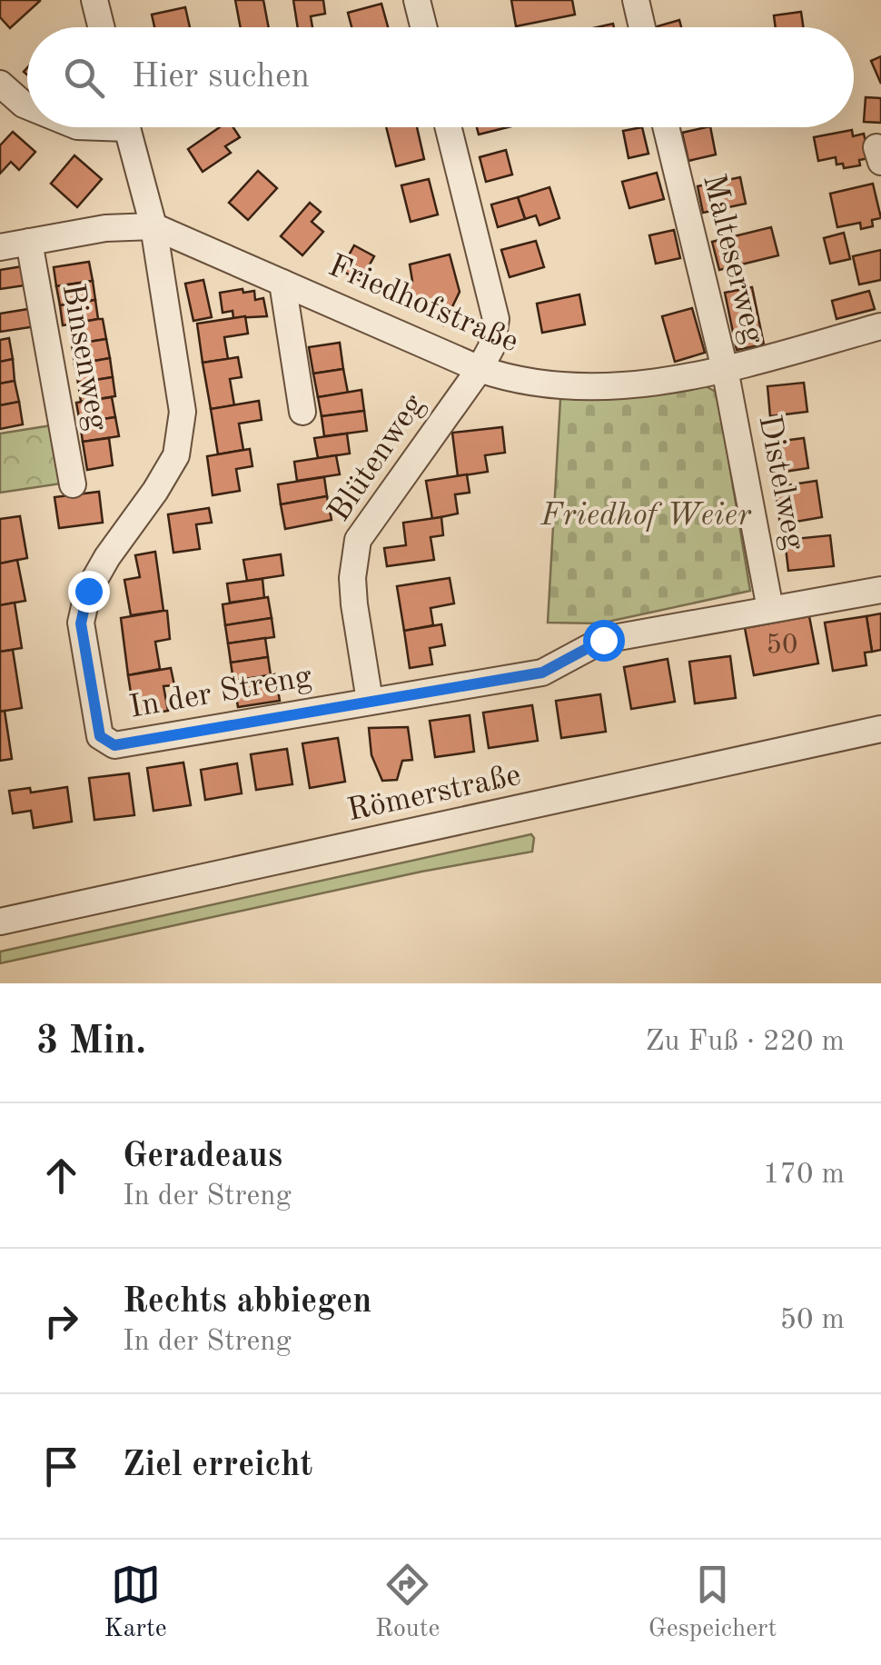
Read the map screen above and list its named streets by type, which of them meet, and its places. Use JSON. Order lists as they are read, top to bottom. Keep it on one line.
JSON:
{"streets":{"street":["Malteserweg","Friedhofstraße","Binsenweg","Blütenweg","Distelweg","In der Streng","Römerstraße"]},"crossings":[["Malteserweg","Friedhofstraße"],["Malteserweg","Distelweg"],["Friedhofstraße","Binsenweg"],["Friedhofstraße","Blütenweg"],["Friedhofstraße","Distelweg"],["Friedhofstraße","In der Streng"],["Blütenweg","In der Streng"],["Distelweg","In der Streng"]],"parks":["Friedhof Weier"],"house_numbers":["50"],"page":{"search":"Hier suchen","heading":["3 Min.","Zu Fuß · 220 m"],"list":[["Geradeaus","In der Streng","170 m"],["Rechts abbiegen","In der Streng","50 m"],"Ziel erreicht"],"nav":["Karte","Route","Gespeichert"]}}
